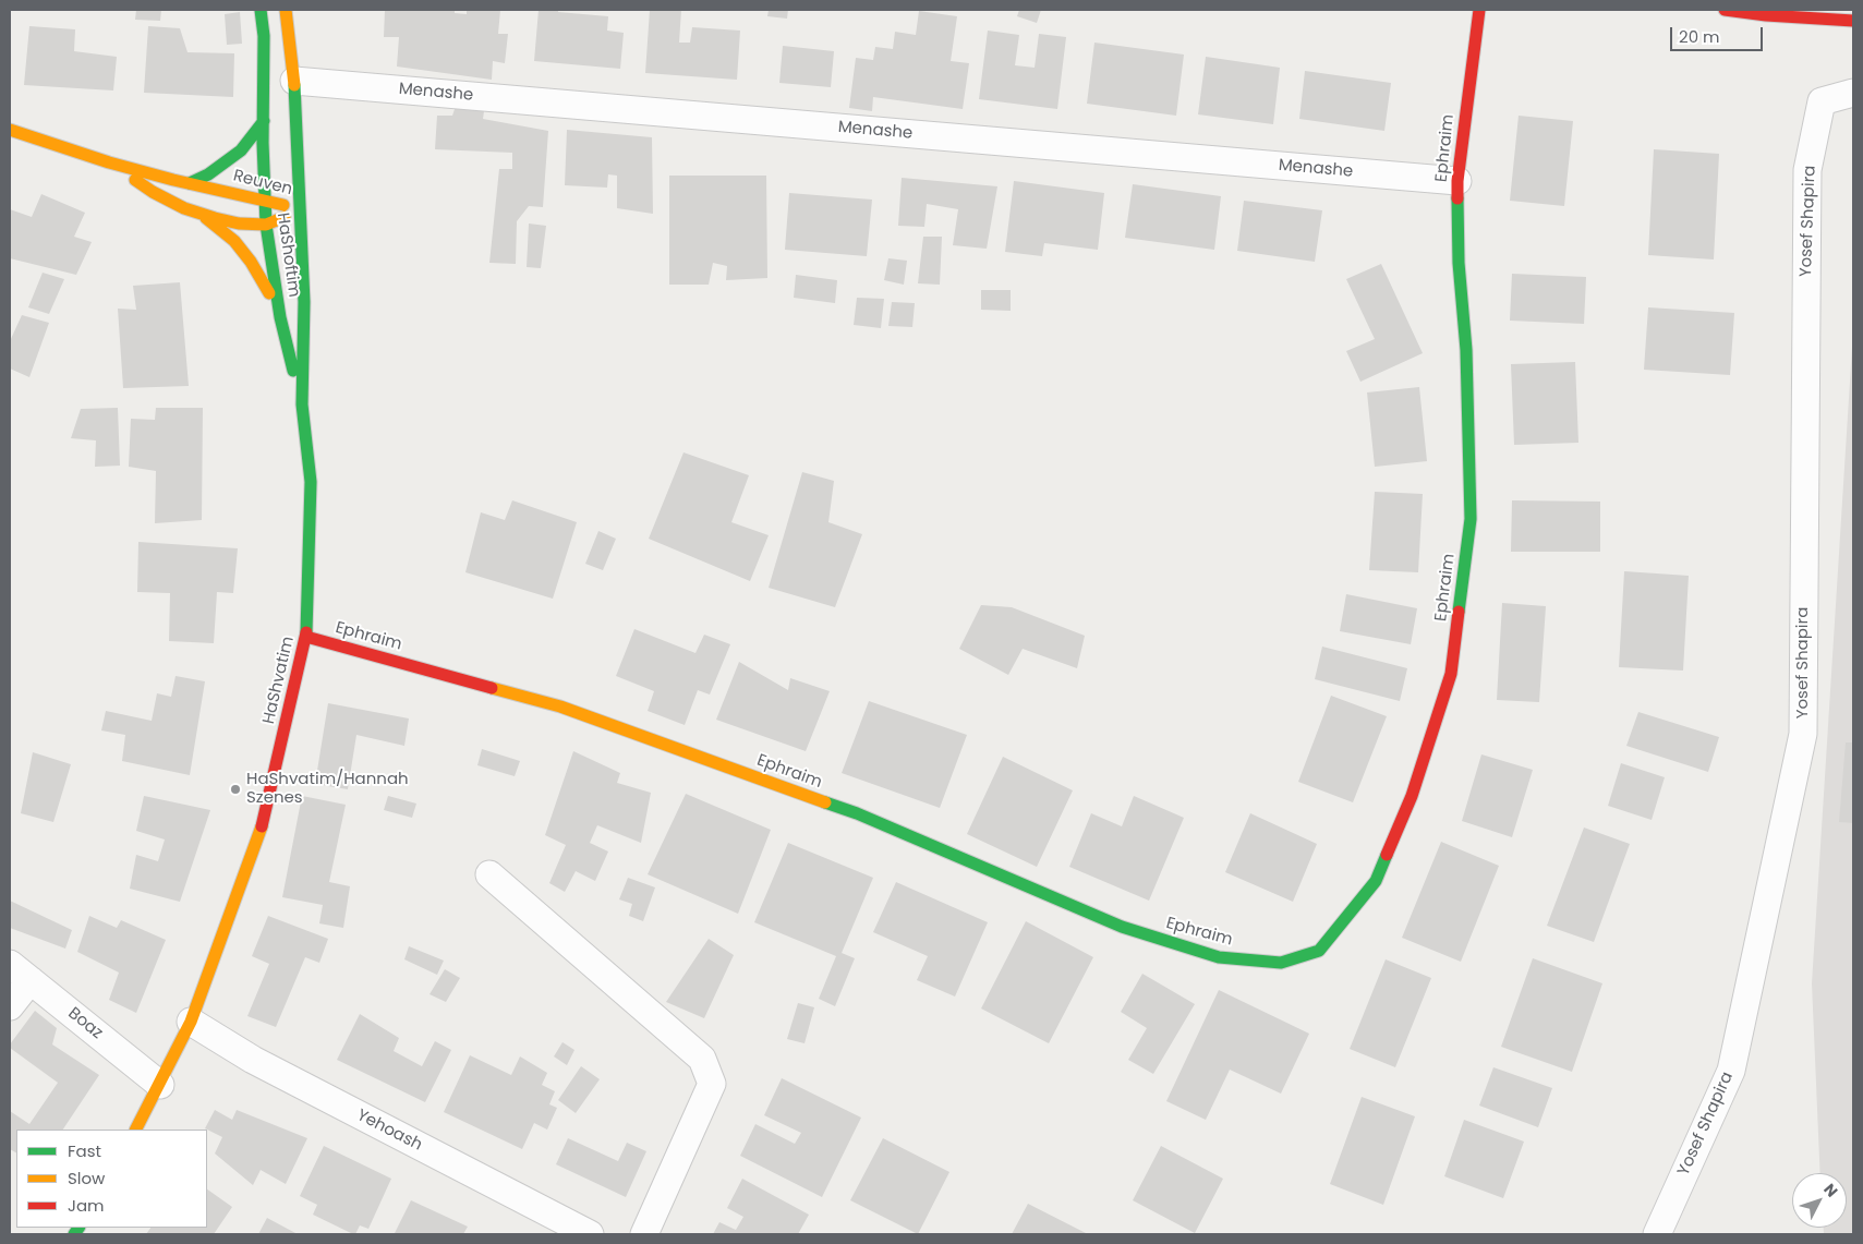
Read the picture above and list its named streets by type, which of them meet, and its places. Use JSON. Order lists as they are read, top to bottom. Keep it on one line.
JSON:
{"streets":{"street":["Menashe","Ephraim","Reuven","Yosef Shapira","HaShoftim","HaShvatim","Boaz","Yehoash"]},"crossings":[["Menashe","Ephraim"],["Menashe","HaShoftim"],["Ephraim","HaShvatim"],["Reuven","HaShoftim"],["Reuven","HaShvatim"],["HaShoftim","HaShvatim"],["HaShvatim","Boaz"],["HaShvatim","Yehoash"]],"places":["HaShvatim/Hannah Szenes"],"legend":["Fast","Slow","Jam"],"scale_bar":"20 m","north":"top right"}
